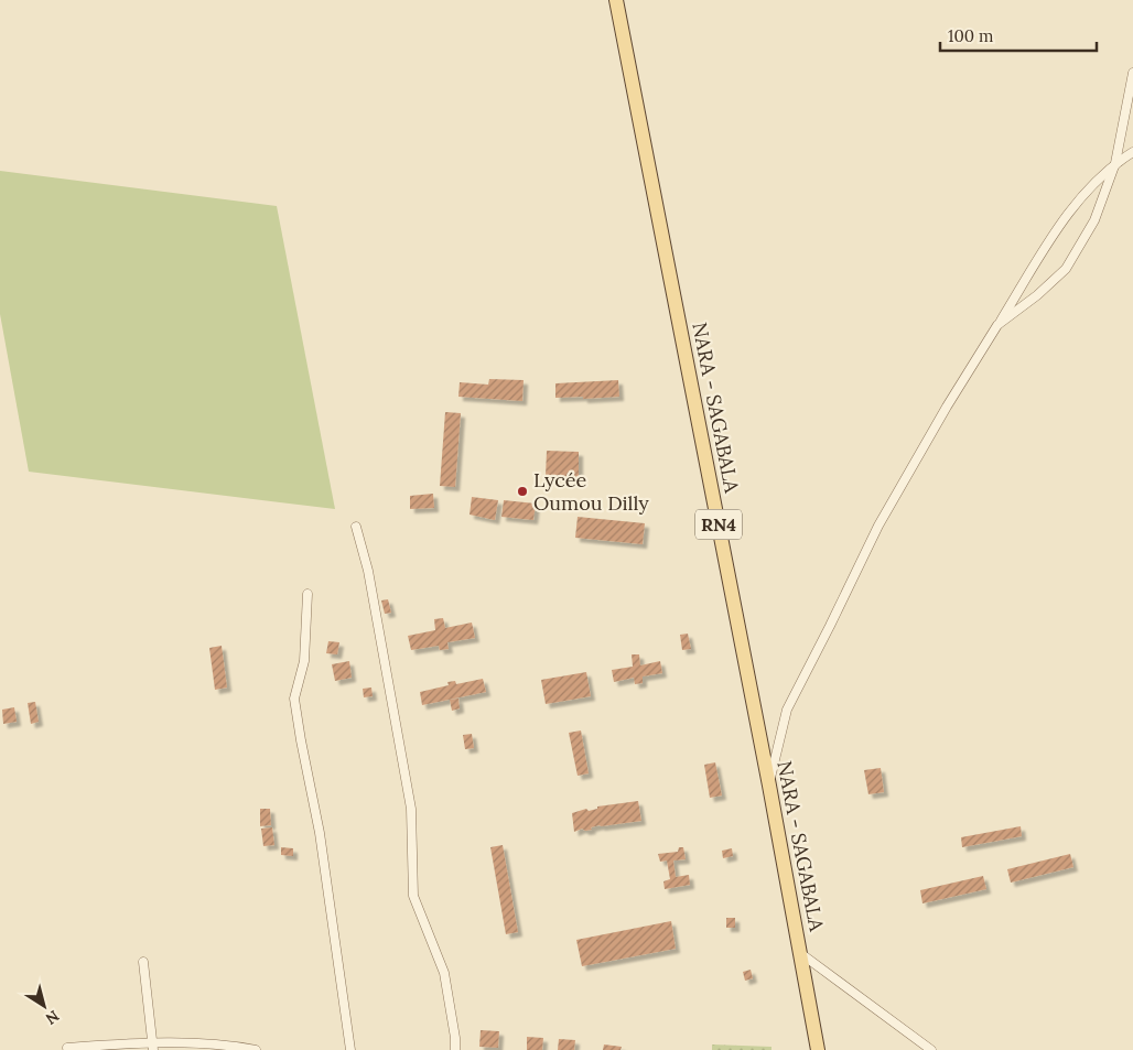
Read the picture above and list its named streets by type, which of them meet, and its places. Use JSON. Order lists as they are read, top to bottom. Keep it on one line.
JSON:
{"streets":{"main road":["NARA - SAGABALA","RN4"]},"places":["Lycée Oumou Dilly"],"scale_bar":"100 m","north":"bottom right"}
